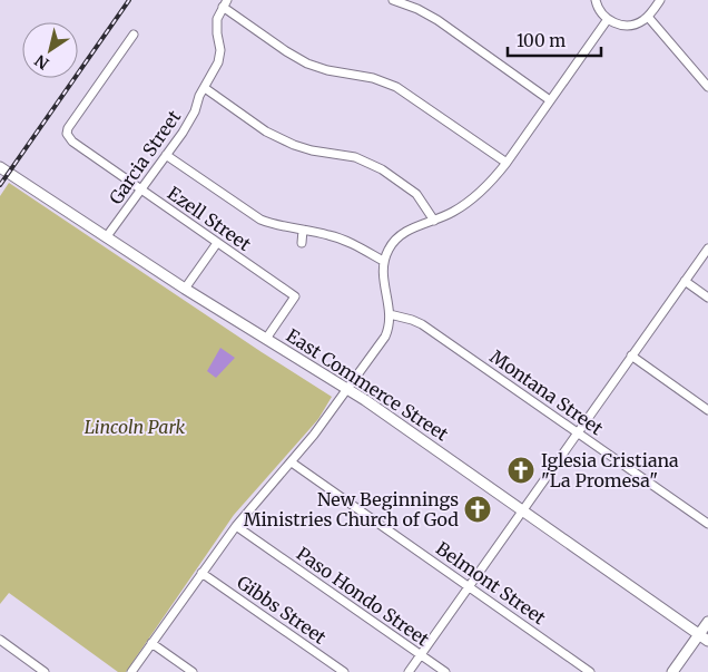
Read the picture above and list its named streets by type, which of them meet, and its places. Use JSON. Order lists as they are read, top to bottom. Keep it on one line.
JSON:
{"streets":{"main road":["East Commerce Street"],"street":["Garcia Street","Ezell Street","Montana Street","Belmont Street","Paso Hondo Street","Gibbs Street"]},"crossings":[["Garcia Street","Ezell Street"],["Garcia Street","East Commerce Street"],["Ezell Street","East Commerce Street"]],"parks":["Lincoln Park"],"places":{"church":["Iglesia Cristiana \"La Promesa\"","New Beginnings Ministries Church of God"]},"scale_bar":"100 m","north":"bottom left"}
